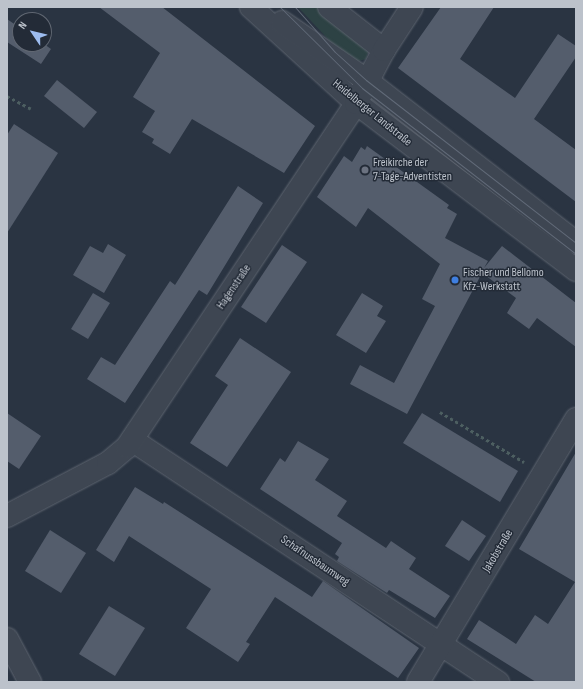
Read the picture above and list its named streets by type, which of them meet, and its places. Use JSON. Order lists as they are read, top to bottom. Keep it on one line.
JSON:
{"streets":{"street":["Heidelberger Landstraße","Hagenstraße","Jakobstraße","Schafnussbaumweg"]},"crossings":[["Heidelberger Landstraße","Hagenstraße"],["Hagenstraße","Schafnussbaumweg"],["Jakobstraße","Schafnussbaumweg"]],"places":["Freikirche der 7-Tage-Adventisten","Fischer und Bellomo Kfz-Werkstatt"],"north":"top left"}
